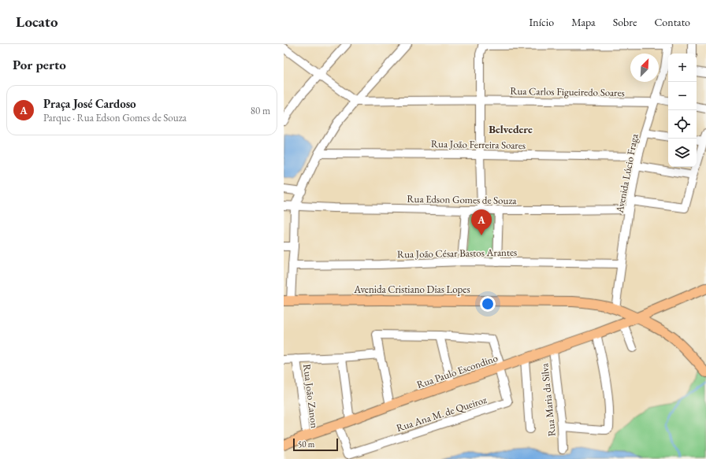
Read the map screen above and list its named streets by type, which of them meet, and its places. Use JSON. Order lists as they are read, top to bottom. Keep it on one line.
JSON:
{"streets":{"main road":["Avenida Cristiano Dias Lopes","Rua Paulo Escondino"],"street":["Rua Carlos Figueiredo Soares","Rua João Ferreira Soares","Avenida Lúcio Fraga","Rua Edson Gomes de Souza","Rua João César Bastos Arantes","Rua João Zanon","Rua Maria da Silva","Rua Ana M. de Queiroz"]},"crossings":[["Rua Carlos Figueiredo Soares","Avenida Lúcio Fraga"],["Rua João Ferreira Soares","Avenida Lúcio Fraga"],["Avenida Lúcio Fraga","Rua Edson Gomes de Souza"],["Avenida Lúcio Fraga","Rua João César Bastos Arantes"],["Avenida Lúcio Fraga","Avenida Cristiano Dias Lopes"],["Avenida Cristiano Dias Lopes","Rua Paulo Escondino"],["Rua Paulo Escondino","Rua João Zanon"],["Rua Paulo Escondino","Rua Maria da Silva"],["Rua Paulo Escondino","Rua Ana M. de Queiroz"]],"districts":["Belvedere"],"scale_bar":"50 m","north":"top right","page":{"header":"Locato","nav":["Início","Mapa","Sobre","Contato"],"heading":"Por perto","map_buttons":["+","−"],"list":[{"mark":"A","name":"Praça José Cardoso","note":"Parque · Rua Edson Gomes de Souza","value":"80 m"}],"pins":"A","scale":"50 m"}}
